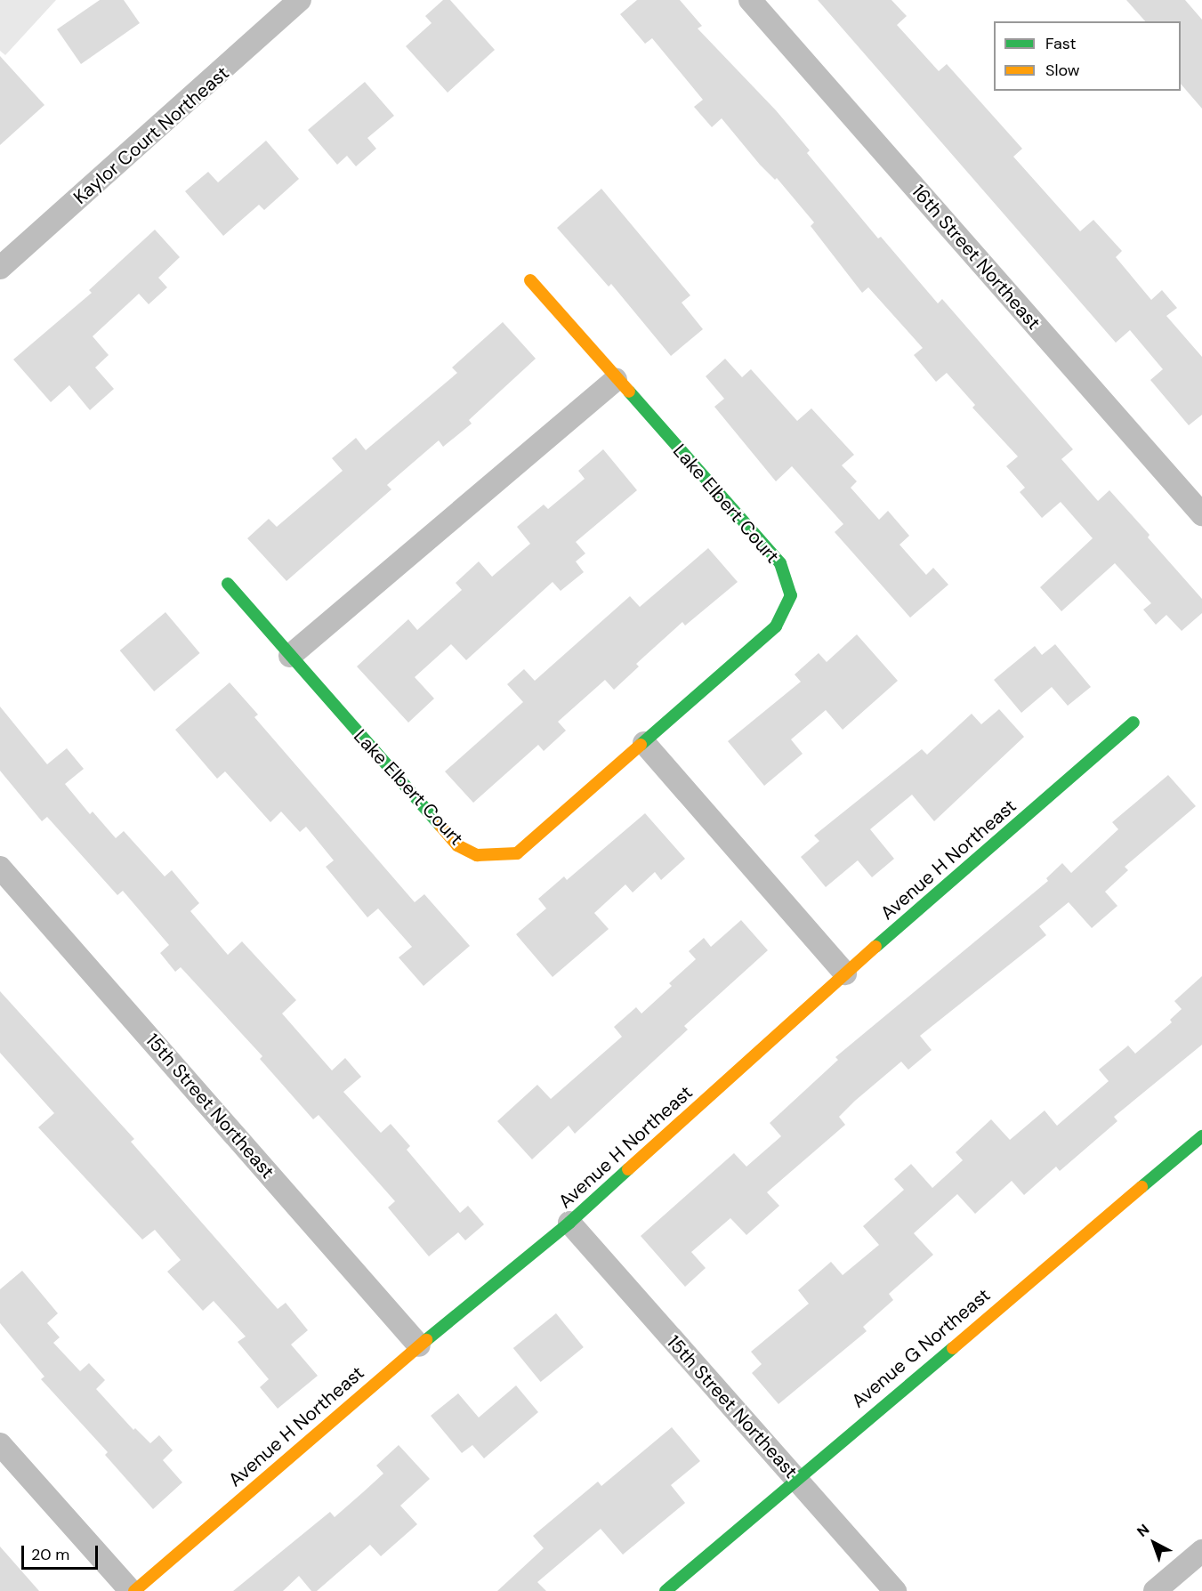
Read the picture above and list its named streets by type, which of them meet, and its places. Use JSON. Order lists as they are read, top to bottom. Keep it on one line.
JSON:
{"streets":{"street":["Kaylor Court Northeast","16th Street Northeast","Lake Elbert Court","Avenue H Northeast","15th Street Northeast","Avenue G Northeast"]},"crossings":[["Avenue H Northeast","15th Street Northeast"],["15th Street Northeast","Avenue G Northeast"]],"legend":["Fast","Slow"],"scale_bar":"20 m","north":"top left"}
